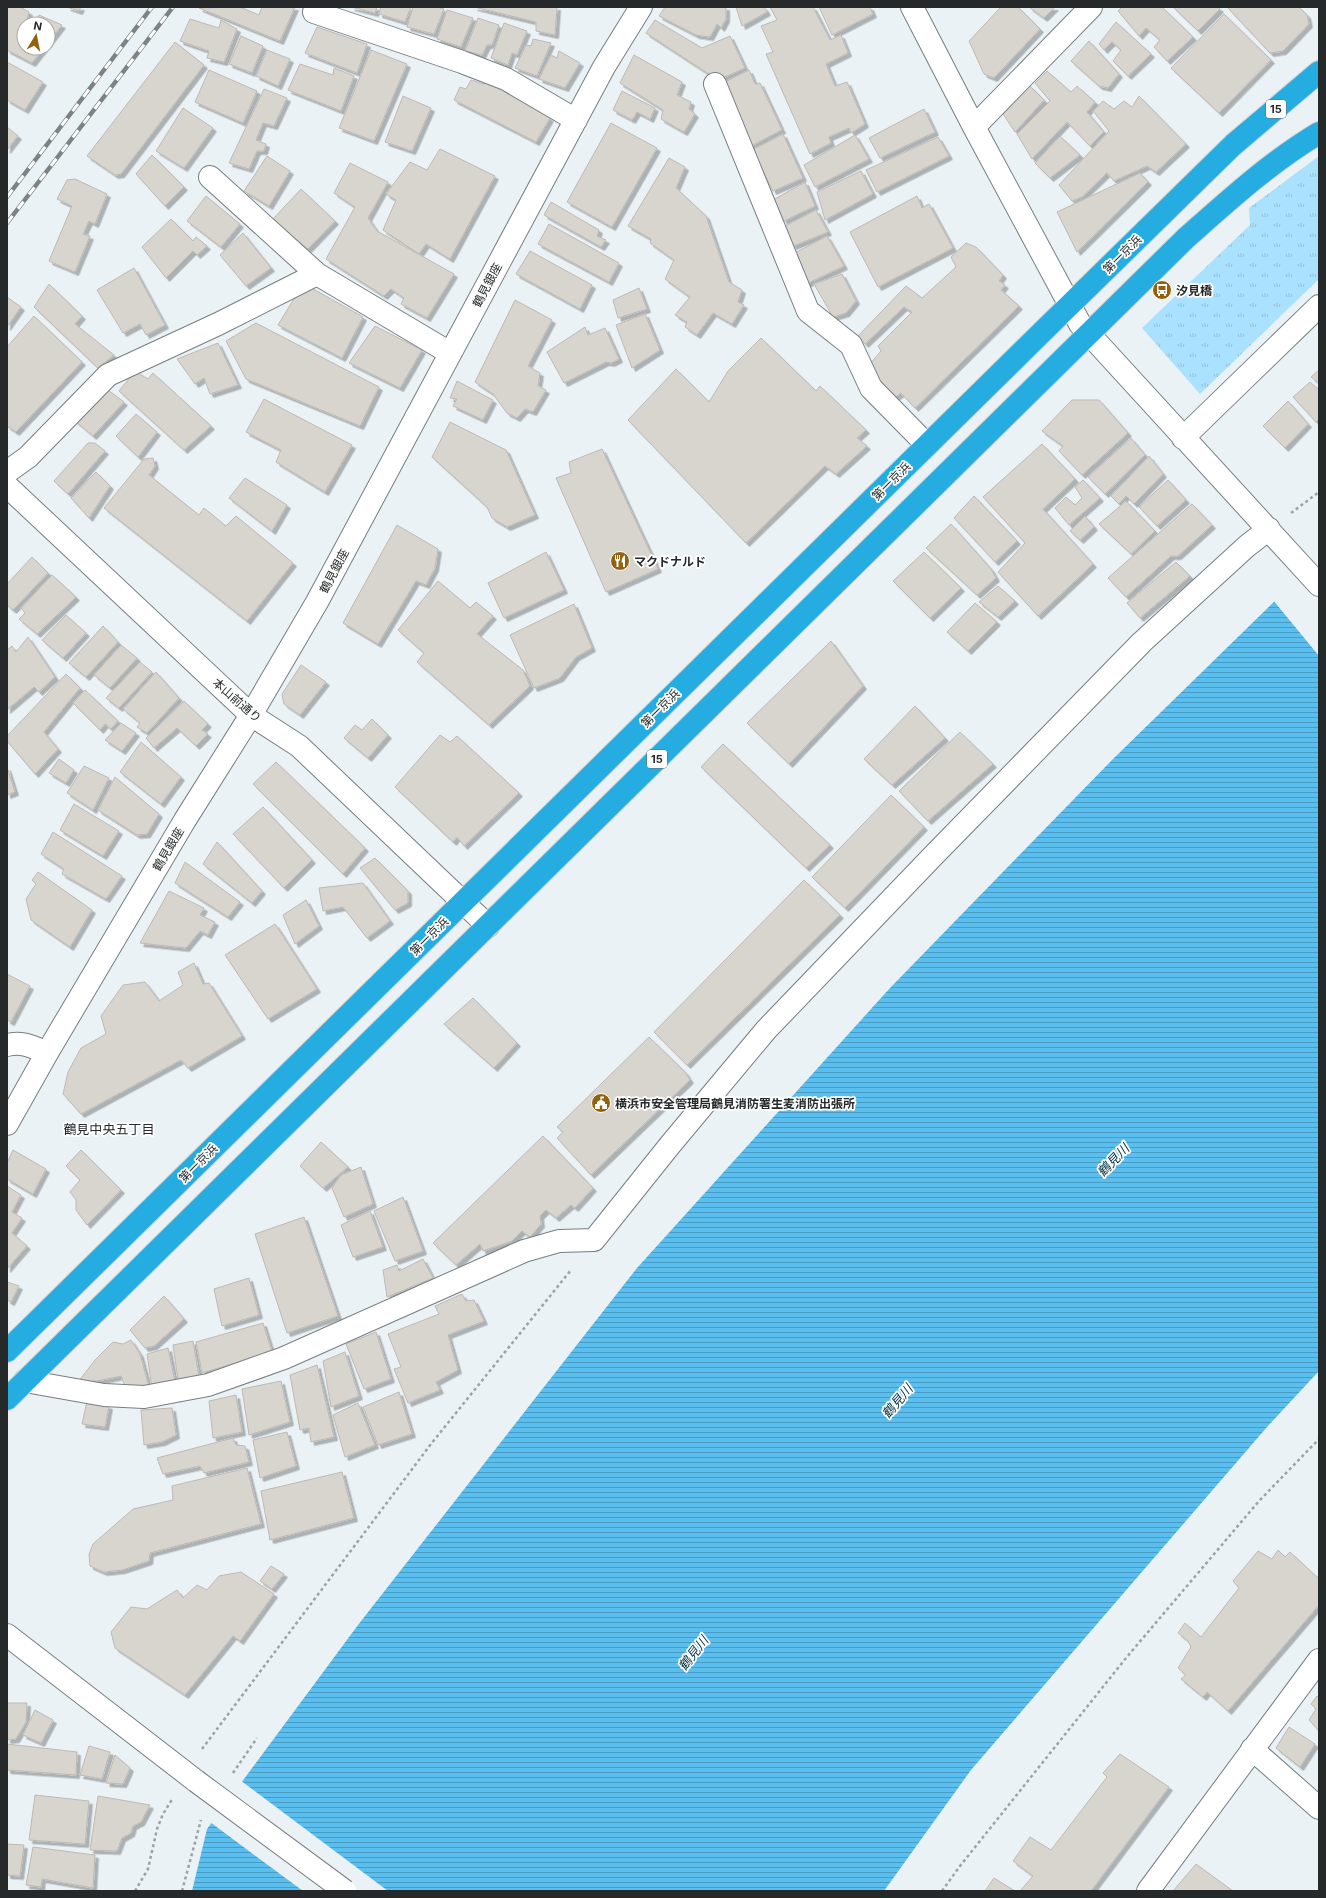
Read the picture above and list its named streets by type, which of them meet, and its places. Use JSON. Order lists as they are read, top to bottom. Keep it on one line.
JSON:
{"streets":{"highway":["15","第一京浜"],"street":["鶴見銀座","本山前通り"]},"crossings":[["15","本山前通り"],["第一京浜","本山前通り"],["鶴見銀座","本山前通り"]],"districts":["鶴見中央五丁目"],"water":["鶴見川"],"places":{"bus stop":["汐見橋"],"restaurant":["マクドナルド"],"public building":["横浜市安全管理局鶴見消防署生麦消防出張所"]},"north":"top"}
